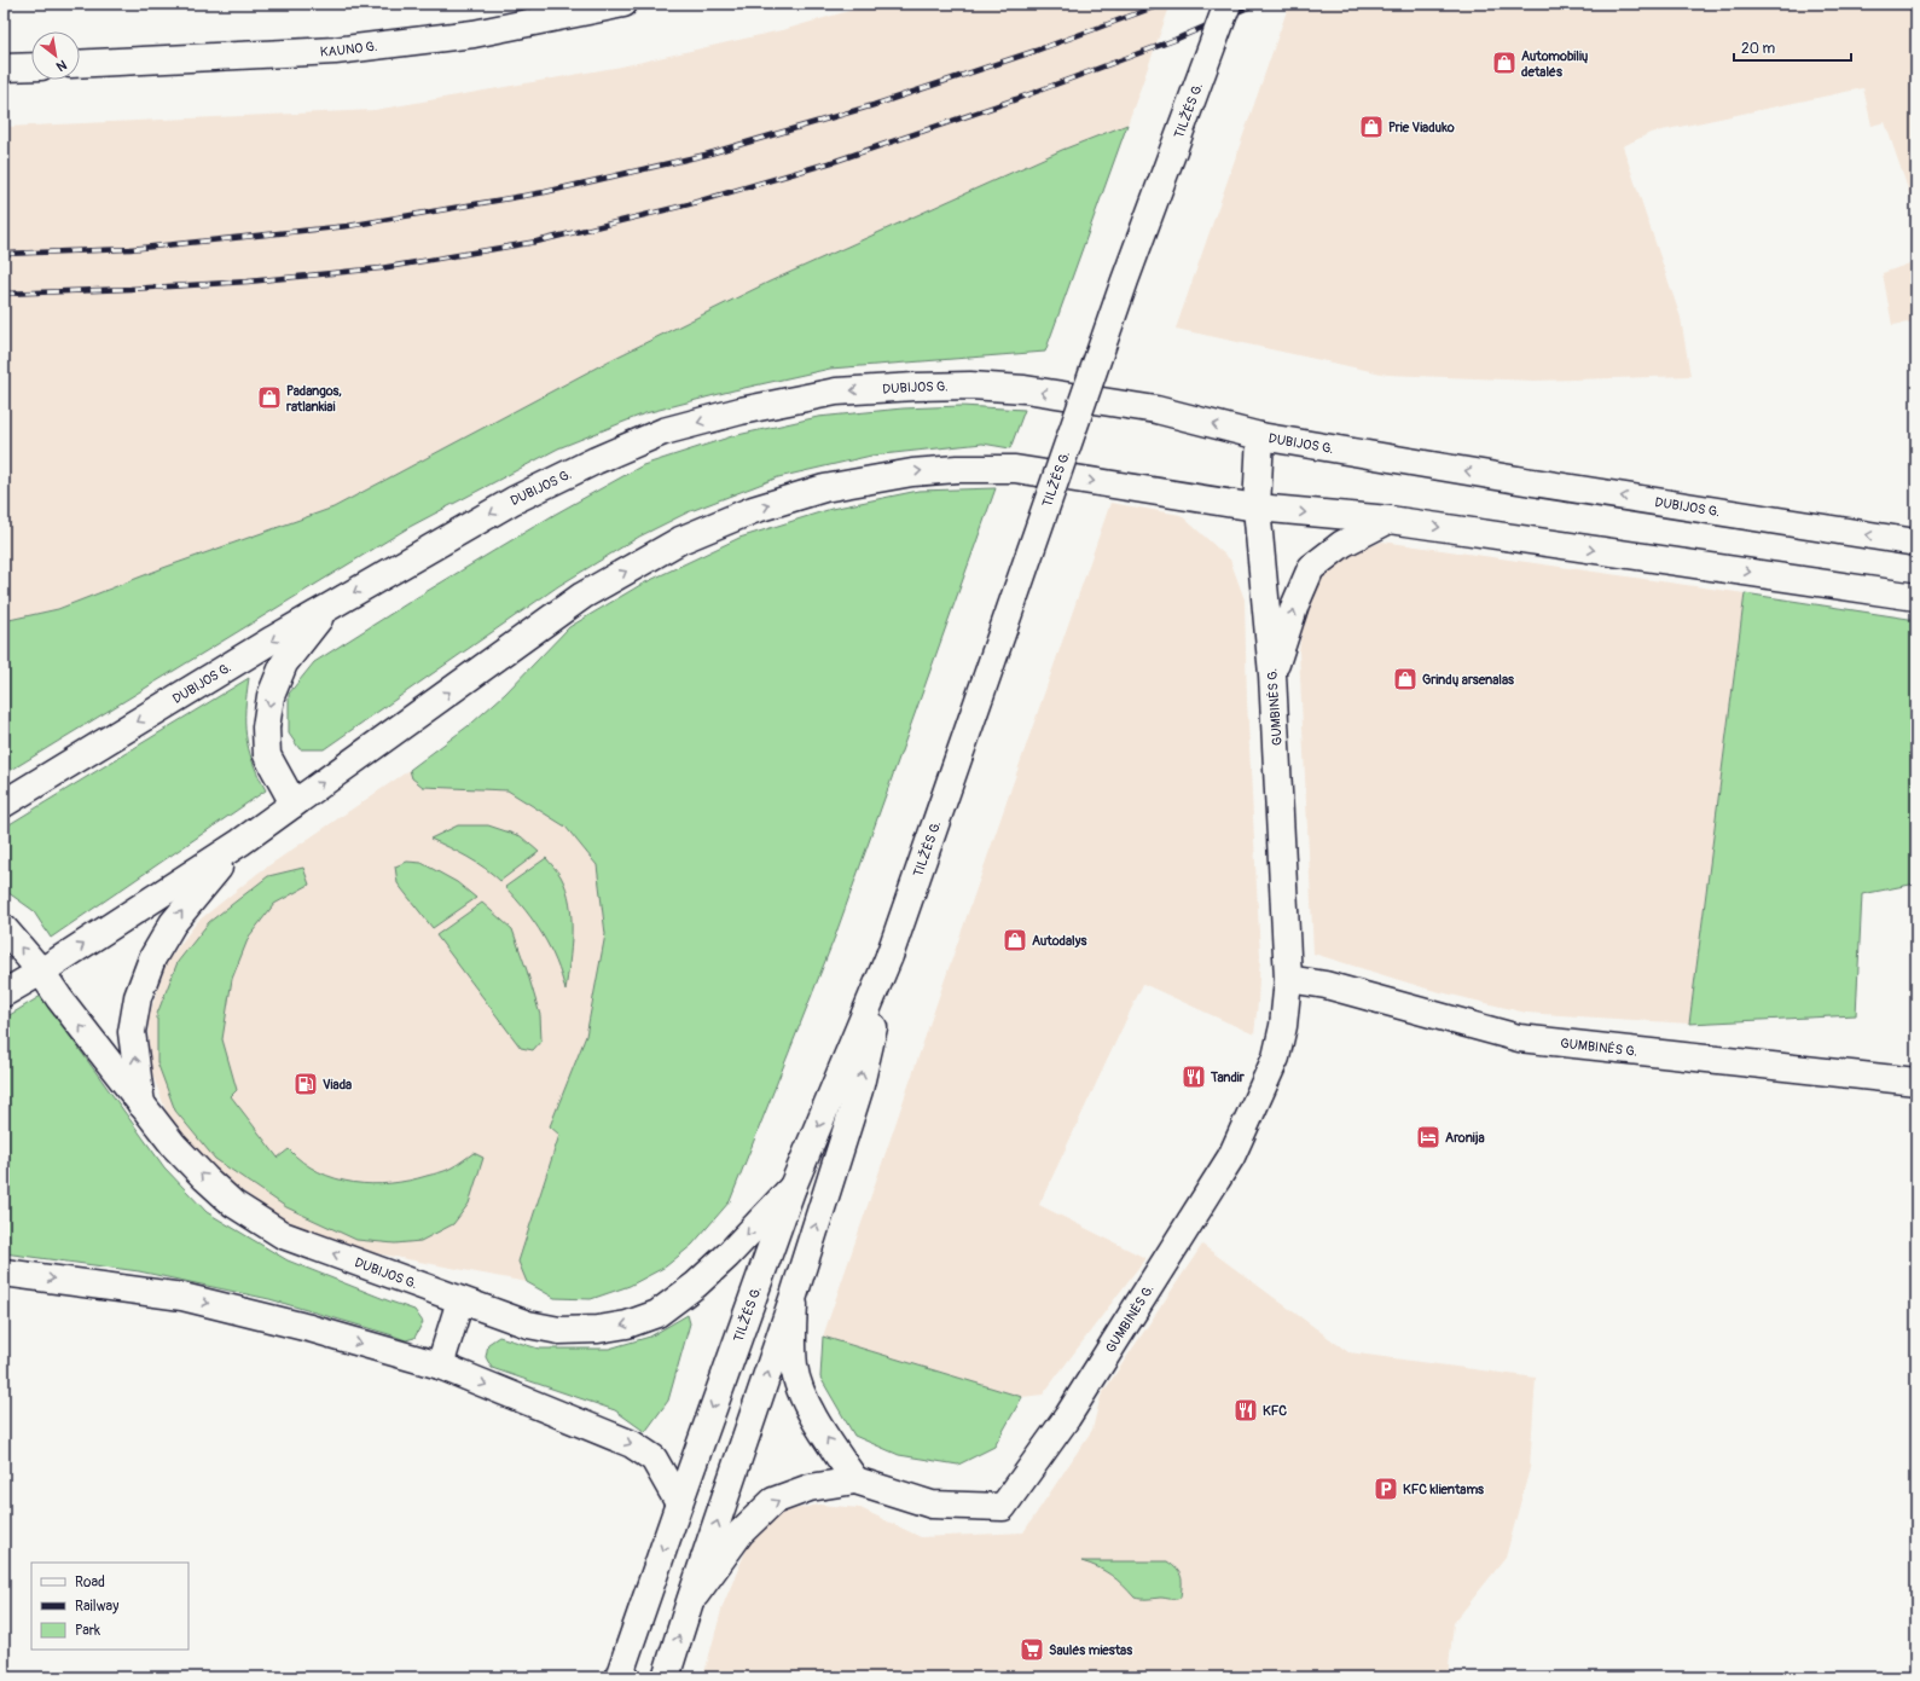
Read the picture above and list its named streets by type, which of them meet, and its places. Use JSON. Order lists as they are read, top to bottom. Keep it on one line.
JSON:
{"streets":{"main road":["KAUNO G.","TILŽĖS G.","DUBIJOS G.","GUMBINĖS G."]},"crossings":[["TILŽĖS G.","DUBIJOS G."],["DUBIJOS G.","GUMBINĖS G."]],"places":{"shop":["Automobilių detalės","Prie Viaduko","Padangos, ratlankiai","Grindų arsenalas","Autodalys"],"restaurant":["Tandir","KFC"],"fuel station":["Viada"],"hotel":["Aronija"],"parking":["KFC klientams"],"supermarket":["Saulės miestas"]},"legend":["Road","Railway","Park"],"scale_bar":"20 m","north":"bottom right"}
